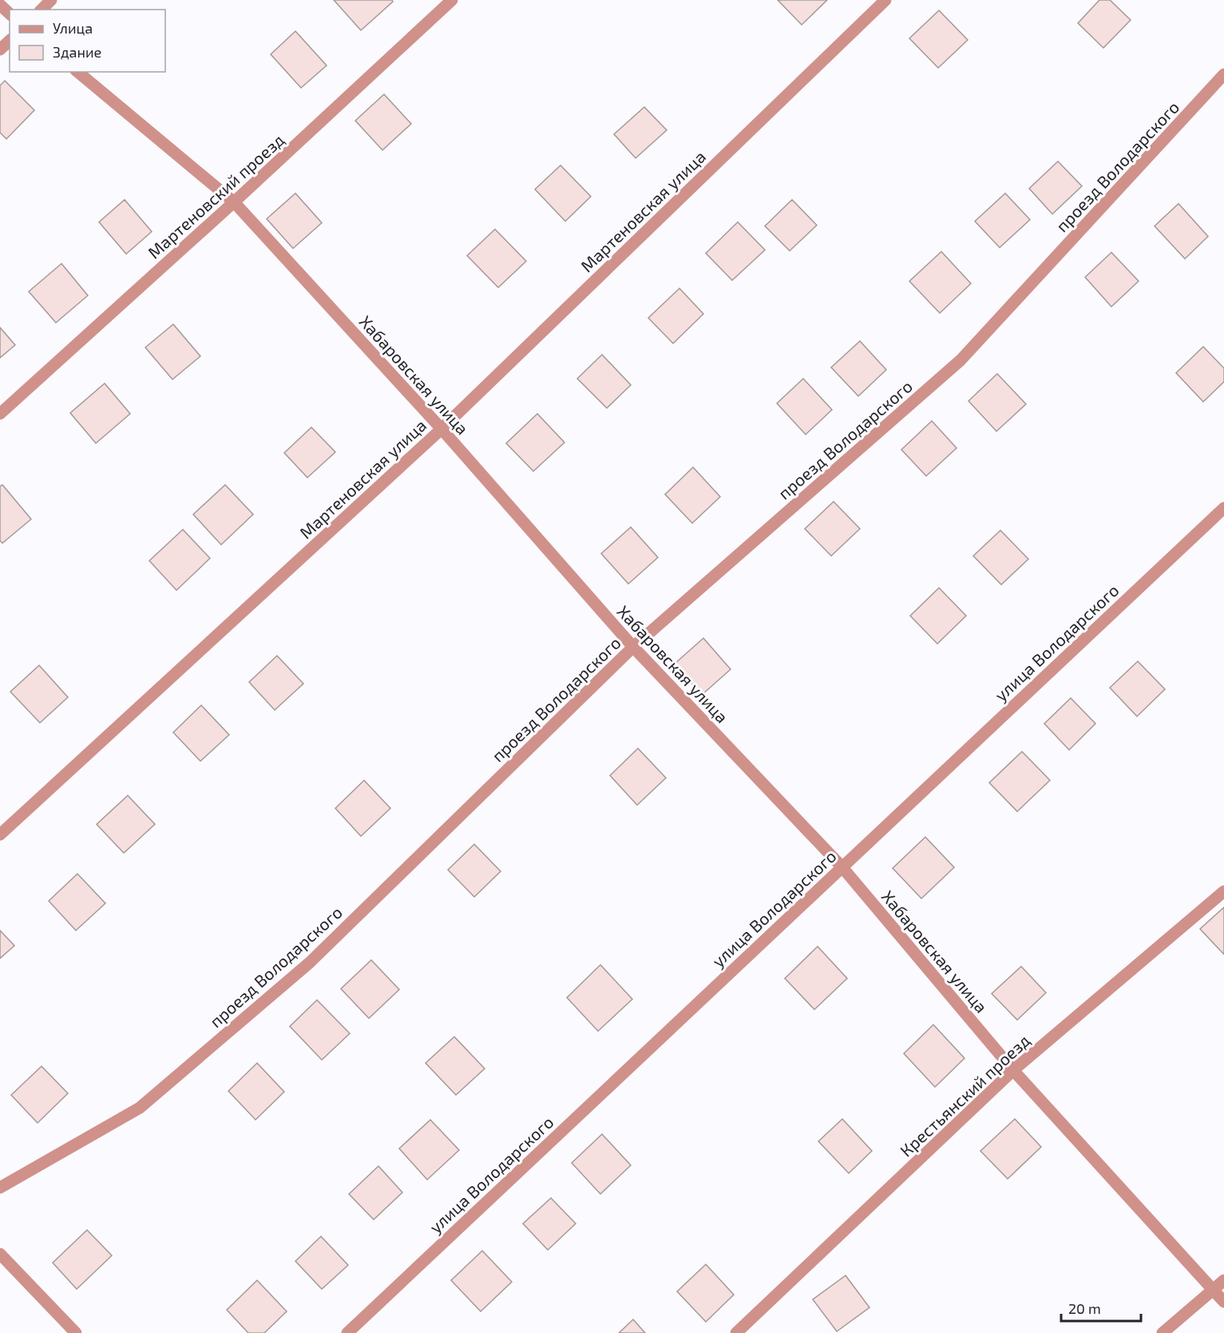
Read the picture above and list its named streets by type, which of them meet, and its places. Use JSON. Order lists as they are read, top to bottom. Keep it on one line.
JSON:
{"streets":{"street":["проезд Володарского","Мартеновский проезд","Мартеновская улица","Хабаровская улица","улица Володарского","Крестьянский проезд"]},"crossings":[["проезд Володарского","Хабаровская улица"],["Мартеновский проезд","Хабаровская улица"],["Мартеновская улица","Хабаровская улица"],["Хабаровская улица","улица Володарского"],["Хабаровская улица","Крестьянский проезд"]],"legend":["Улица","Здание"],"scale_bar":"20 m"}
